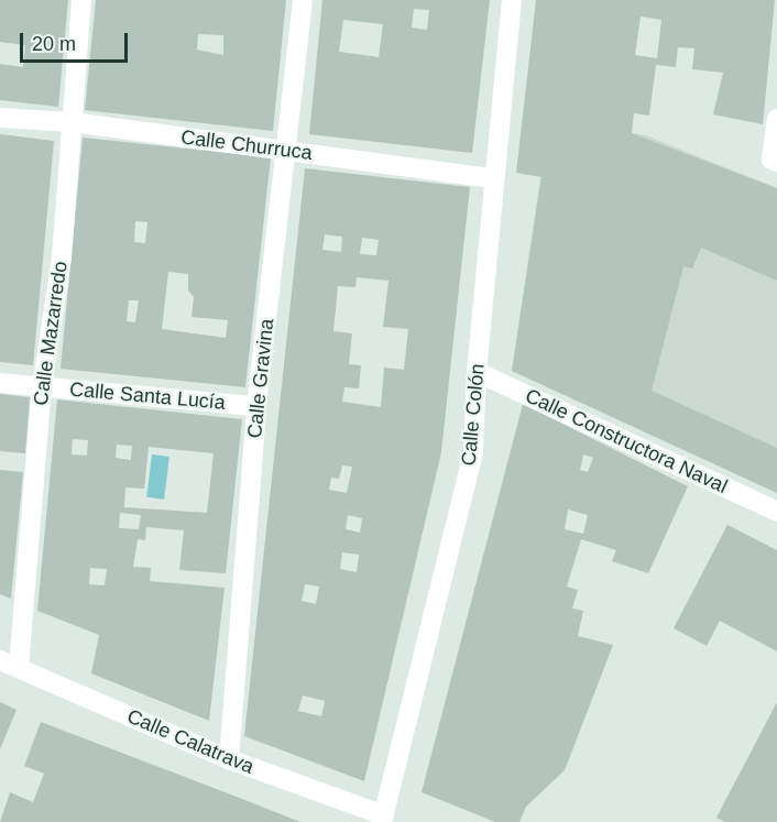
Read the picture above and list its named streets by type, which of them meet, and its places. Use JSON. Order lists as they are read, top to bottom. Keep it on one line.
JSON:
{"streets":{"street":["Calle Churruca","Calle Mazarredo","Calle Gravina","Calle Santa Lucía","Calle Colón","Calle Constructora Naval","Calle Calatrava"]},"crossings":[["Calle Churruca","Calle Mazarredo"],["Calle Churruca","Calle Gravina"],["Calle Churruca","Calle Colón"],["Calle Mazarredo","Calle Santa Lucía"],["Calle Mazarredo","Calle Calatrava"],["Calle Gravina","Calle Santa Lucía"],["Calle Gravina","Calle Calatrava"],["Calle Colón","Calle Constructora Naval"],["Calle Colón","Calle Calatrava"]],"scale_bar":"20 m"}
